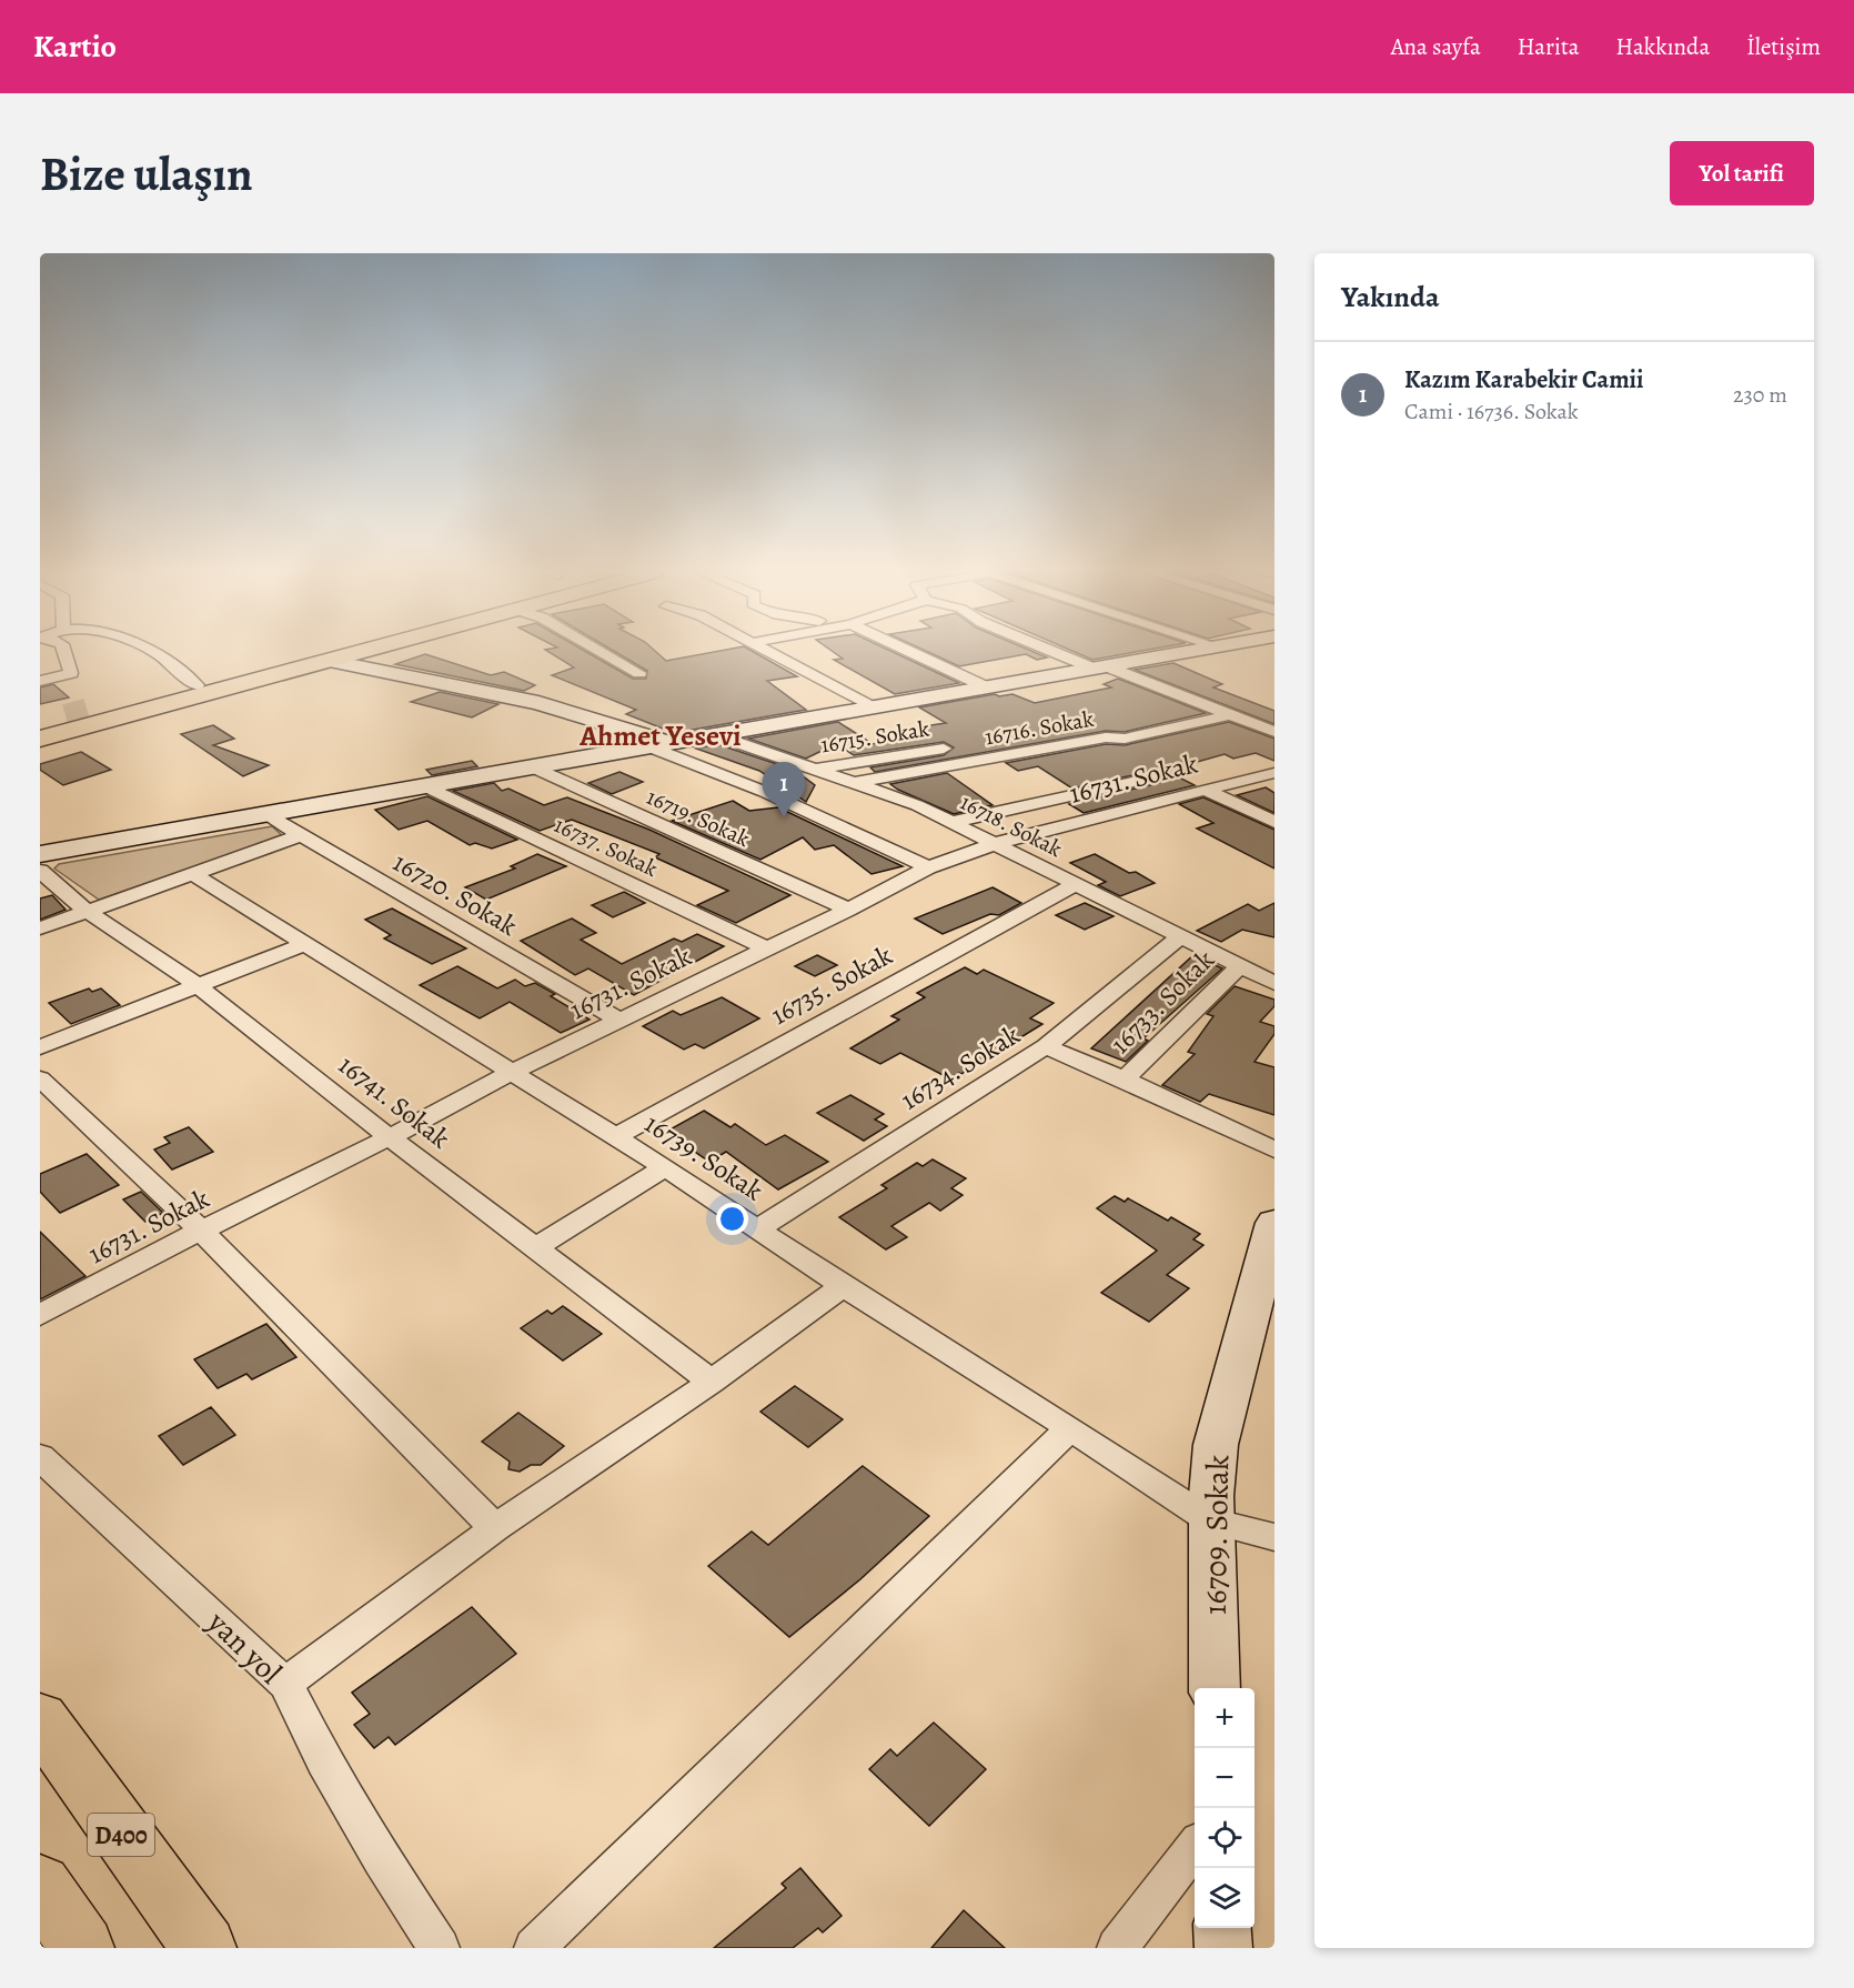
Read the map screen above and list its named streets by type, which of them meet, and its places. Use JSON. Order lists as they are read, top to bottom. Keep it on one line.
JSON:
{"streets":{"highway":["D400"],"main road":["16709. Sokak"],"street":["16716. Sokak","16715. Sokak","16731. Sokak","16719. Sokak","16718. Sokak","16737. Sokak","16720. Sokak","16735. Sokak","16733. Sokak","16734. Sokak","16741. Sokak","16739. Sokak","yan yol"]},"crossings":[["16716. Sokak","16718. Sokak"],["16715. Sokak","16718. Sokak"],["16731. Sokak","16719. Sokak"],["16731. Sokak","16718. Sokak"],["16731. Sokak","16737. Sokak"],["16731. Sokak","16720. Sokak"],["16731. Sokak","16741. Sokak"],["16731. Sokak","16739. Sokak"],["16718. Sokak","16735. Sokak"],["16718. Sokak","16733. Sokak"],["16718. Sokak","16734. Sokak"],["16735. Sokak","16739. Sokak"],["16734. Sokak","16739. Sokak"],["16739. Sokak","16709. Sokak"]],"districts":["Ahmet Yesevi"],"page":{"header":"Kartio","nav":["Ana sayfa","Harita","Hakkında","İletişim"],"buttons":"Yol tarifi","title":"Bize ulaşın","heading":"Yakında","list":[{"mark":"1","name":"Kazım Karabekir Camii","note":"Cami · 16736. Sokak","value":"230 m"}],"pins":"1","map_buttons":["+","−"]}}
